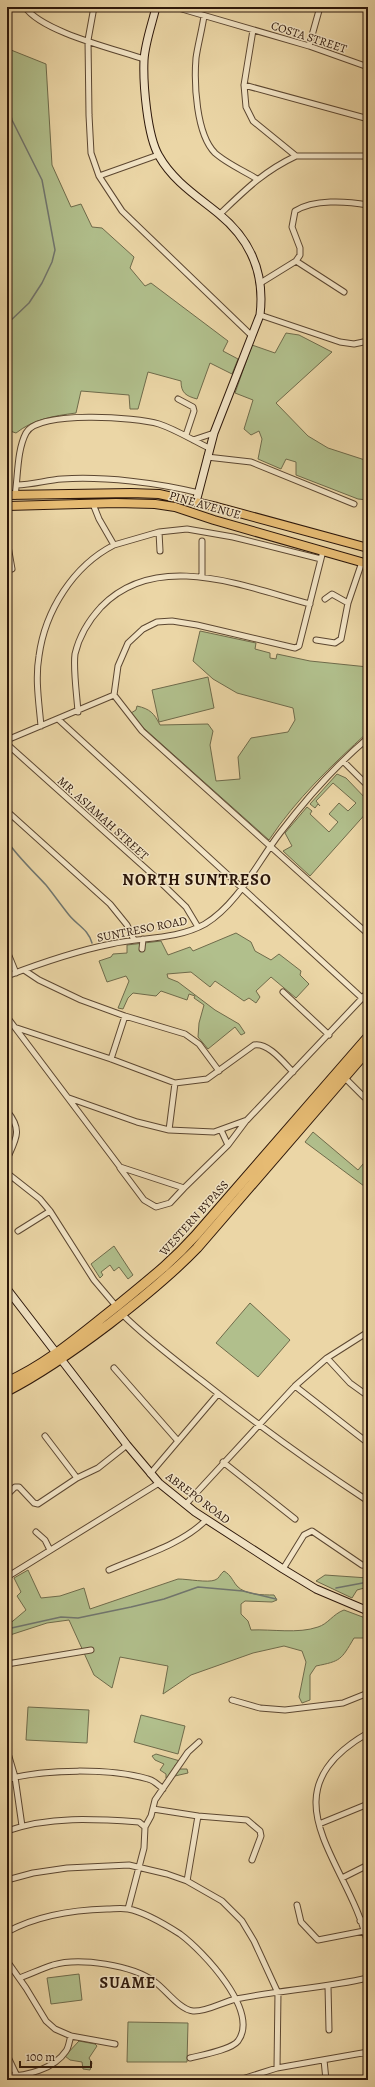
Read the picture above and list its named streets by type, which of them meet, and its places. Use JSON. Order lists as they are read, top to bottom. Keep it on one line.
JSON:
{"streets":{"highway":["WESTERN BYPASS"],"main road":["PINE AVENUE"],"street":["COSTA STREET","MR. ASIAMAH STREET","SUNTRESO ROAD","ABREPO ROAD"]},"crossings":[["MR. ASIAMAH STREET","SUNTRESO ROAD"],["WESTERN BYPASS","ABREPO ROAD"]],"districts":["NORTH SUNTRESO","SUAME"],"scale_bar":"100 m"}
